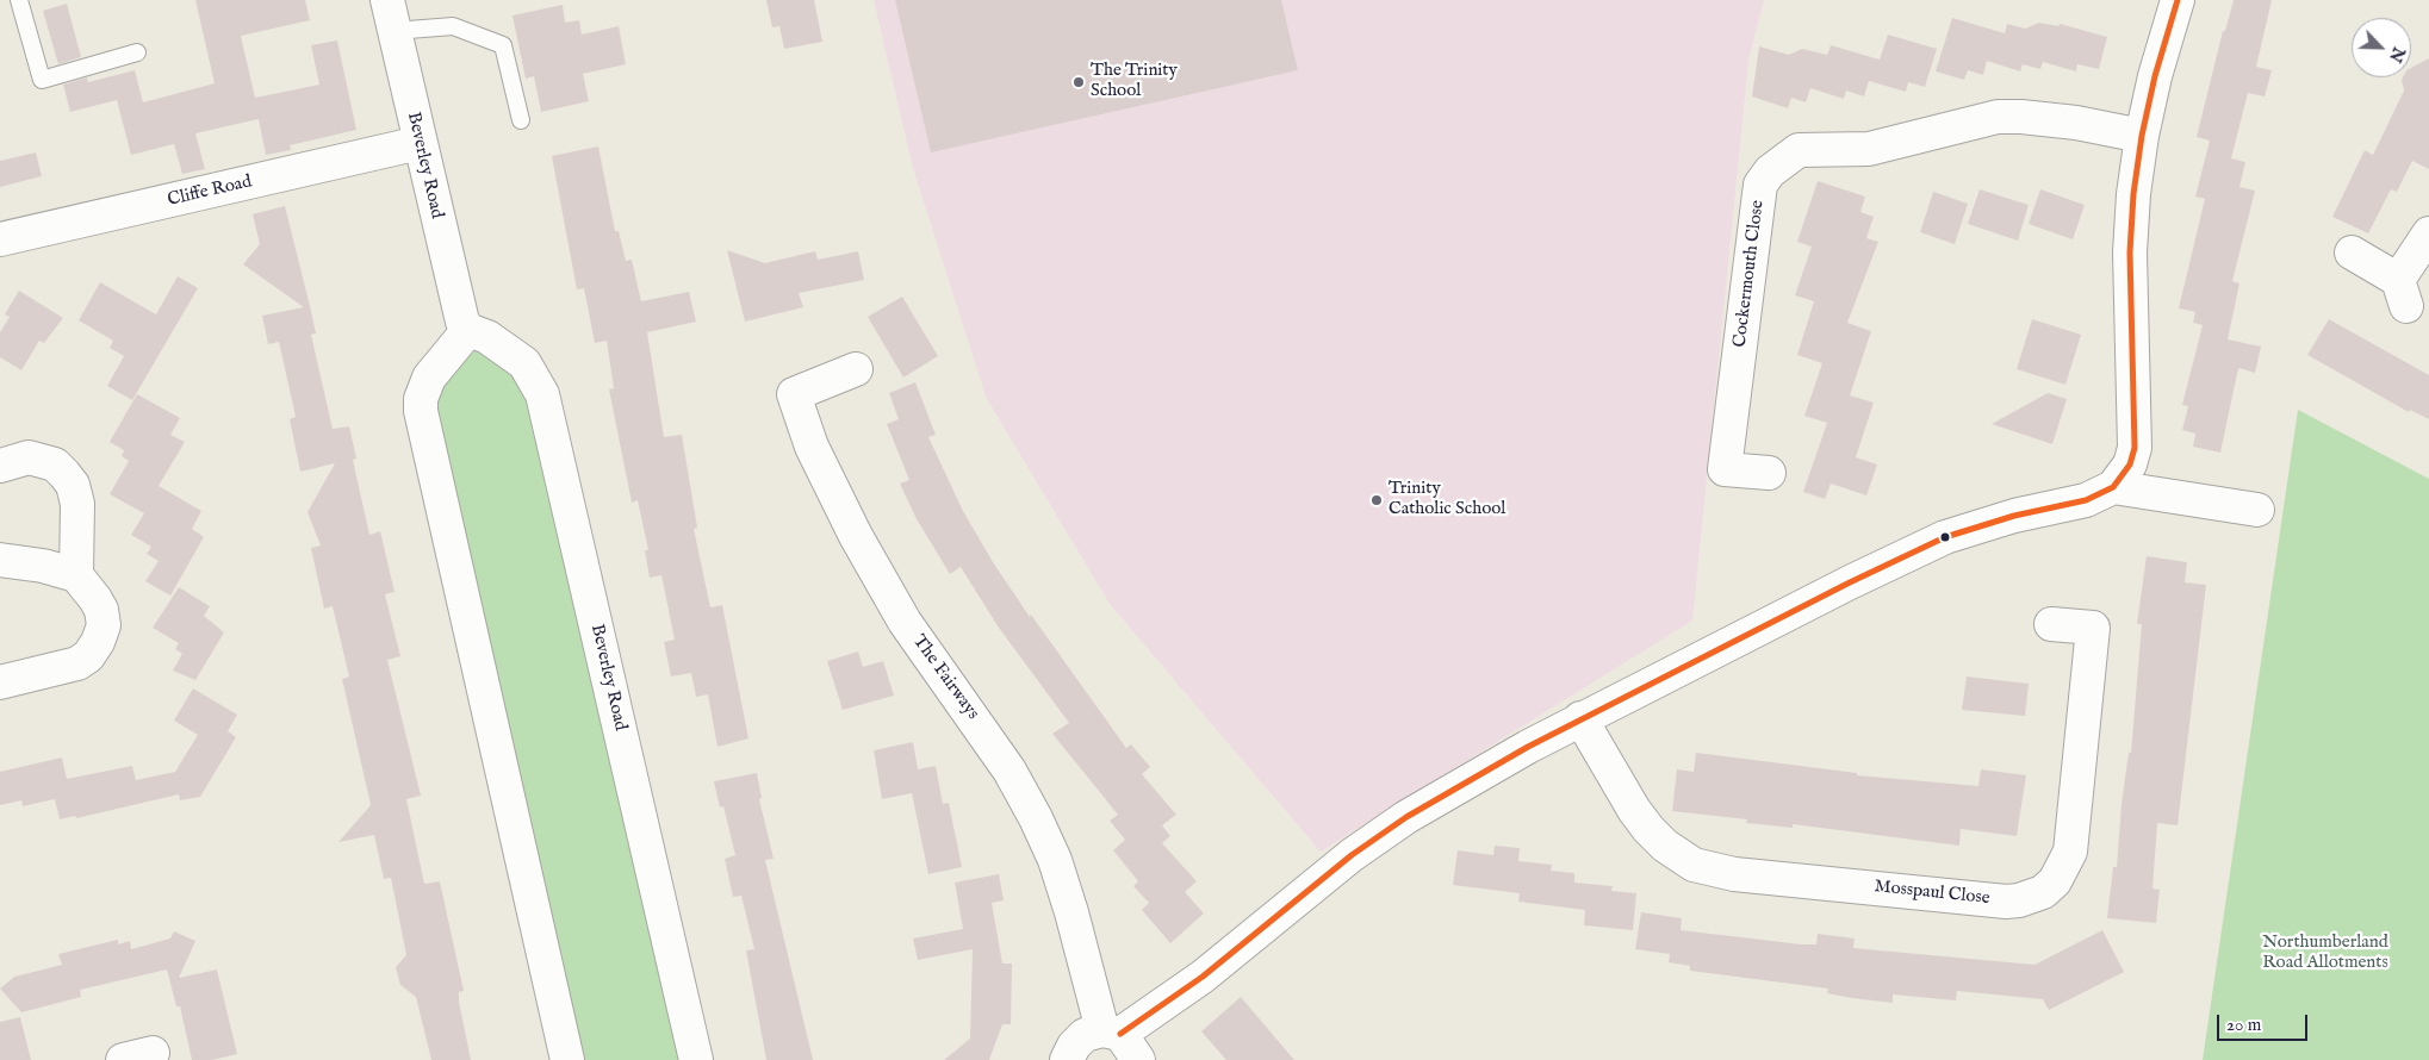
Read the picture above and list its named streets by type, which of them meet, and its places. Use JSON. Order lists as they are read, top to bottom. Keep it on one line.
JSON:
{"streets":{"street":["Beverley Road","Cliffe Road","Cockermouth Close","The Fairways","Mosspaul Close"]},"crossings":[["Beverley Road","Cliffe Road"]],"parks":["Northumberland Road Allotments"],"places":["The Trinity School","Trinity Catholic School"],"scale_bar":"20 m","north":"bottom right"}
